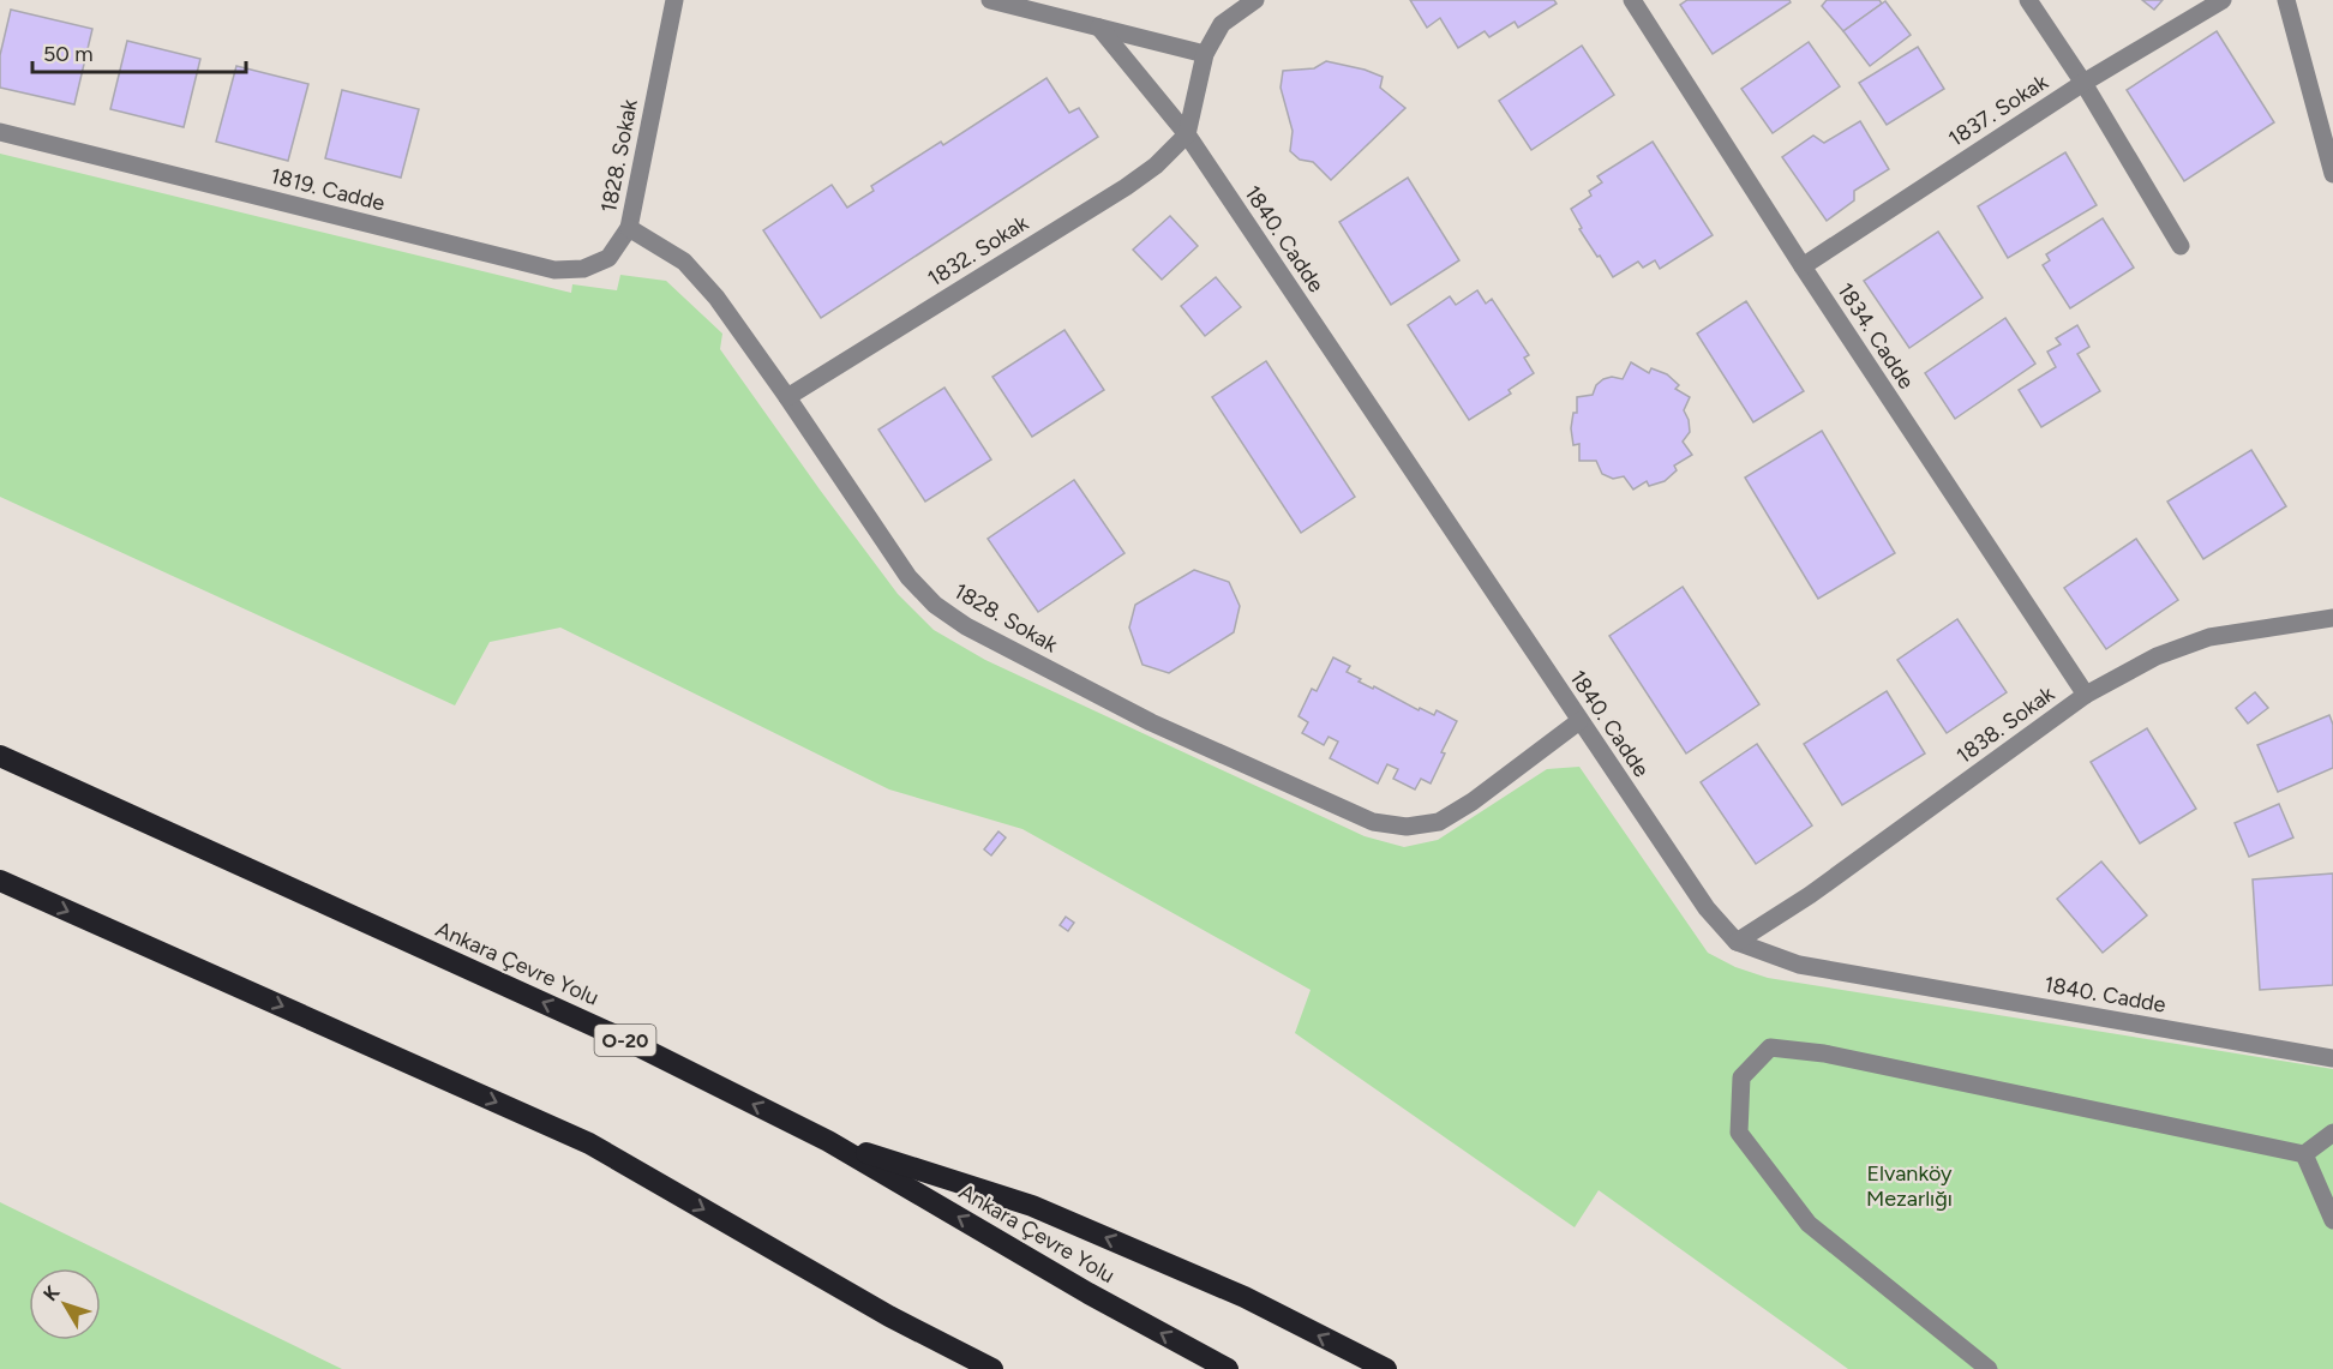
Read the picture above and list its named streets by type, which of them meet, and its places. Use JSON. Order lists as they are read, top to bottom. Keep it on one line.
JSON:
{"streets":{"highway":["Ankara Çevre Yolu","O-20"],"street":["1837. Sokak","1828. Sokak","1819. Cadde","1840. Cadde","1832. Sokak","1834. Cadde","1838. Sokak"]},"crossings":[["1837. Sokak","1834. Cadde"],["1828. Sokak","1819. Cadde"],["1828. Sokak","1840. Cadde"],["1828. Sokak","1832. Sokak"],["1840. Cadde","1832. Sokak"],["1840. Cadde","1838. Sokak"],["1834. Cadde","1838. Sokak"]],"parks":["Elvanköy Mezarlığı"],"scale_bar":"50 m","north":"top left"}
